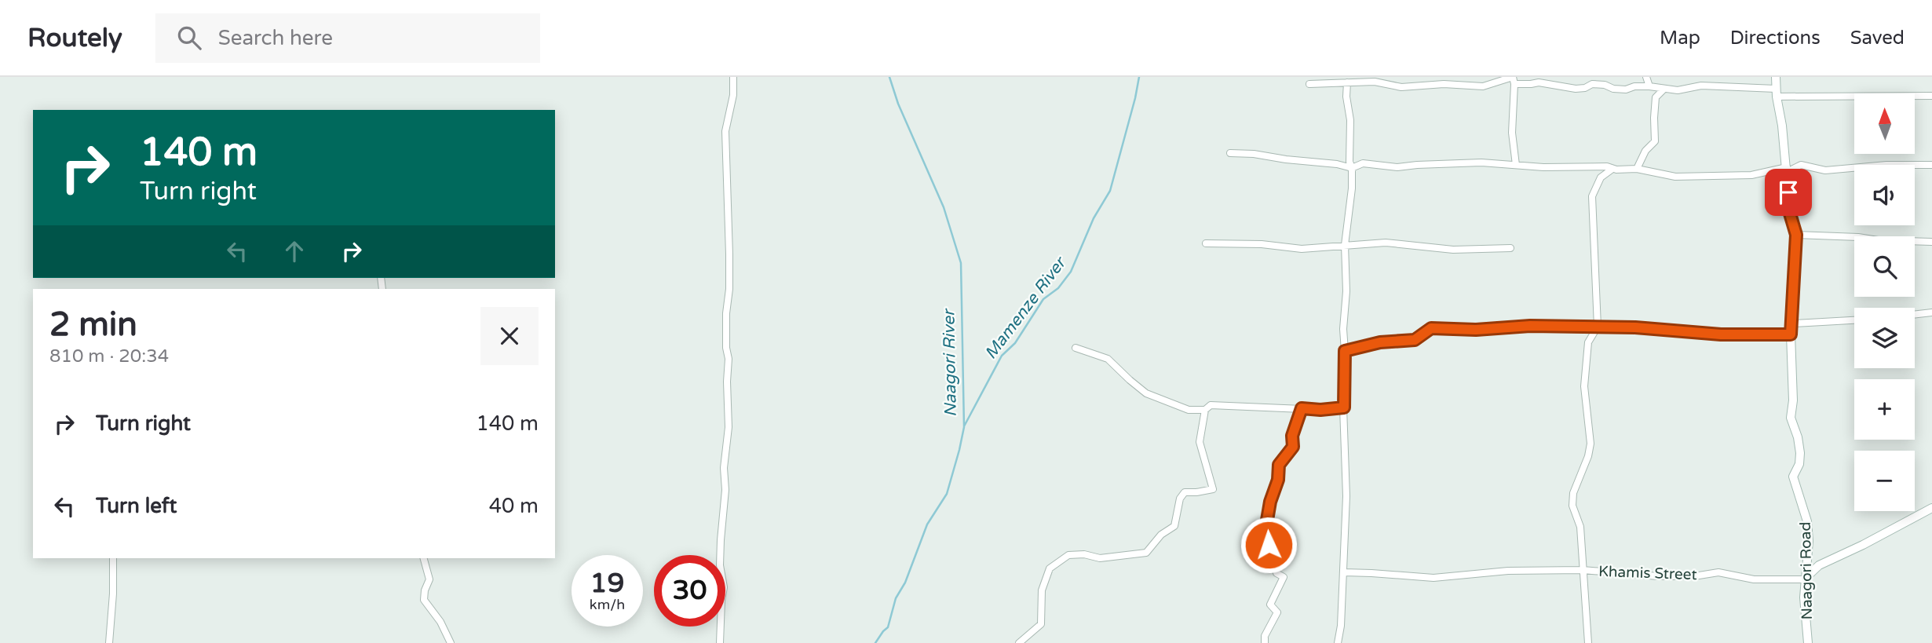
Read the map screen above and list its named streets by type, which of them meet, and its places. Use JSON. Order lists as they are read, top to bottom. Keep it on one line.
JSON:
{"streets":{"street":["Naagori Road","Khamis Street"]},"crossings":[["Naagori Road","Khamis Street"]],"water":["Mamenze River","Naagori River"],"north":"top","page":{"header":"Routely","search":"Search here","nav":["Map","Directions","Saved"],"map_buttons":["+","−"],"turn":["140 m","Turn right"],"heading":["2 min","810 m · 20:34"],"list":[{"name":"Turn right","value":"140 m"},{"name":"Turn left","value":"40 m"}],"speed":"19 km/h","limit":"30"}}
